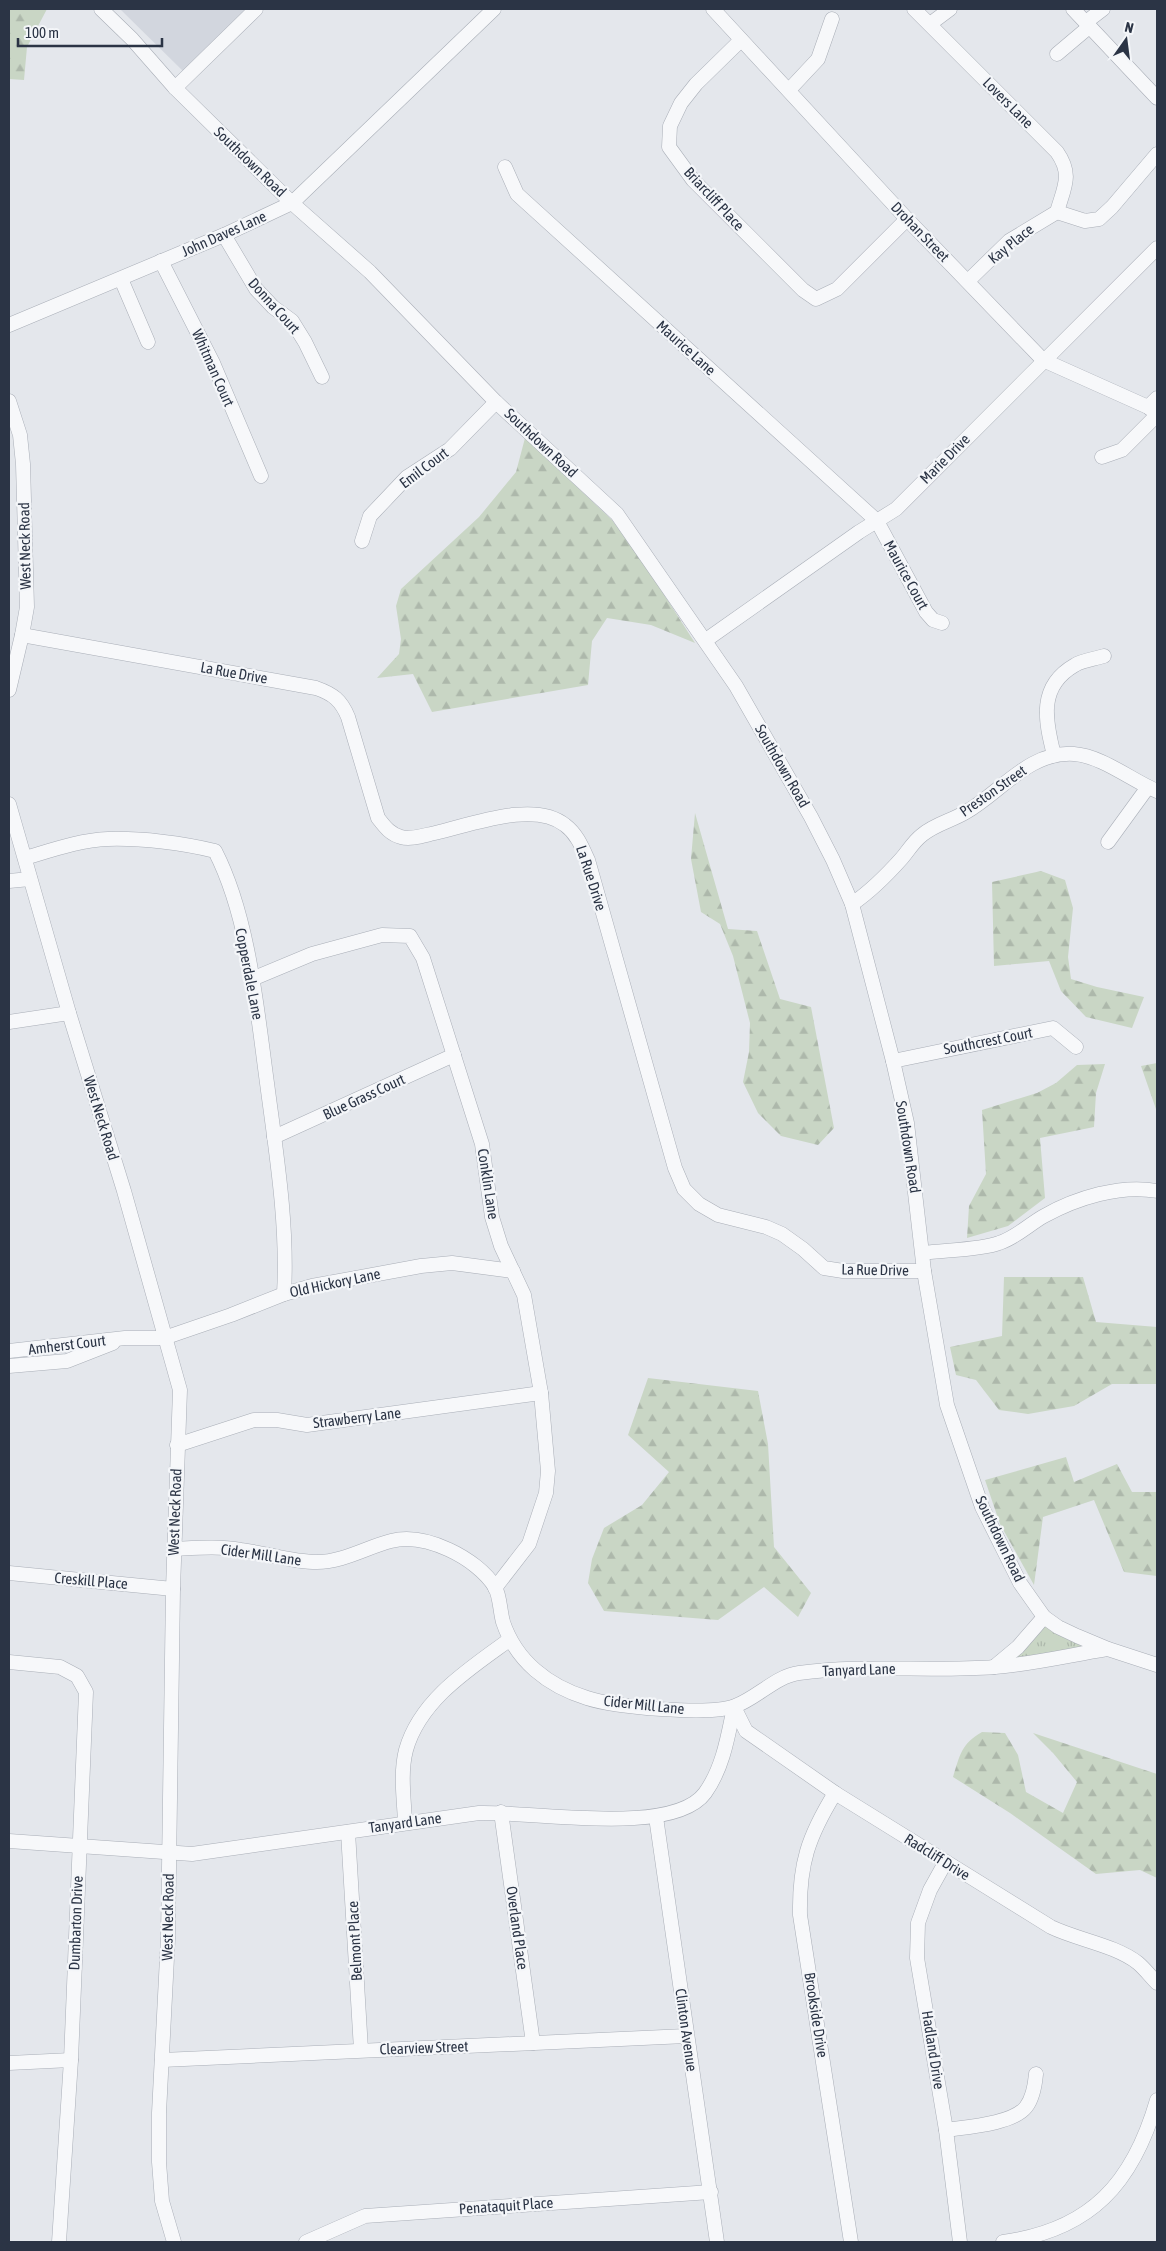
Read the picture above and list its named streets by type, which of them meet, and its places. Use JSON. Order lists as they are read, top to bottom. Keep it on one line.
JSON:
{"streets":{"street":["Lovers Lane","Southdown Road","Briarcliff Place","Drohan Street","John Daves Lane","Kay Place","Donna Court","Maurice Lane","Whitman Court","Marie Drive","Emil Court","West Neck Road","Maurice Court","La Rue Drive","Preston Street","Copperdale Lane","Southcrest Court","Blue Grass Court","Conklin Lane","Old Hickory Lane","Amherst Court","Strawberry Lane","Cider Mill Lane","Creskill Place","Tanyard Lane","Radcliff Drive","Dumbarton Drive","Overland Place","Belmont Place","Brookside Drive","Clinton Avenue","Clearview Street","Hadland Drive","Penataquit Place"]},"crossings":[["Lovers Lane","Kay Place"],["Southdown Road","John Daves Lane"],["Southdown Road","Marie Drive"],["Southdown Road","Emil Court"],["Southdown Road","La Rue Drive"],["Southdown Road","Preston Street"],["Southdown Road","Southcrest Court"],["Southdown Road","Tanyard Lane"],["Briarcliff Place","Drohan Street"],["Drohan Street","Kay Place"],["Drohan Street","Marie Drive"],["John Daves Lane","Donna Court"],["John Daves Lane","Whitman Court"],["Maurice Lane","Marie Drive"],["Maurice Lane","Maurice Court"],["Marie Drive","Maurice Court"],["West Neck Road","La Rue Drive"],["West Neck Road","Copperdale Lane"],["West Neck Road","Old Hickory Lane"],["West Neck Road","Amherst Court"],["West Neck Road","Strawberry Lane"],["West Neck Road","Cider Mill Lane"],["West Neck Road","Creskill Place"],["West Neck Road","Tanyard Lane"],["West Neck Road","Clearview Street"],["Copperdale Lane","Blue Grass Court"],["Copperdale Lane","Conklin Lane"],["Copperdale Lane","Old Hickory Lane"],["Blue Grass Court","Conklin Lane"],["Conklin Lane","Old Hickory Lane"],["Conklin Lane","Strawberry Lane"],["Conklin Lane","Cider Mill Lane"],["Old Hickory Lane","Amherst Court"],["Cider Mill Lane","Tanyard Lane"],["Tanyard Lane","Radcliff Drive"],["Tanyard Lane","Dumbarton Drive"],["Tanyard Lane","Overland Place"],["Tanyard Lane","Belmont Place"],["Tanyard Lane","Clinton Avenue"],["Radcliff Drive","Brookside Drive"],["Radcliff Drive","Hadland Drive"],["Overland Place","Clearview Street"],["Belmont Place","Clearview Street"],["Clinton Avenue","Clearview Street"],["Clinton Avenue","Penataquit Place"]],"scale_bar":"100 m","north":"top"}
